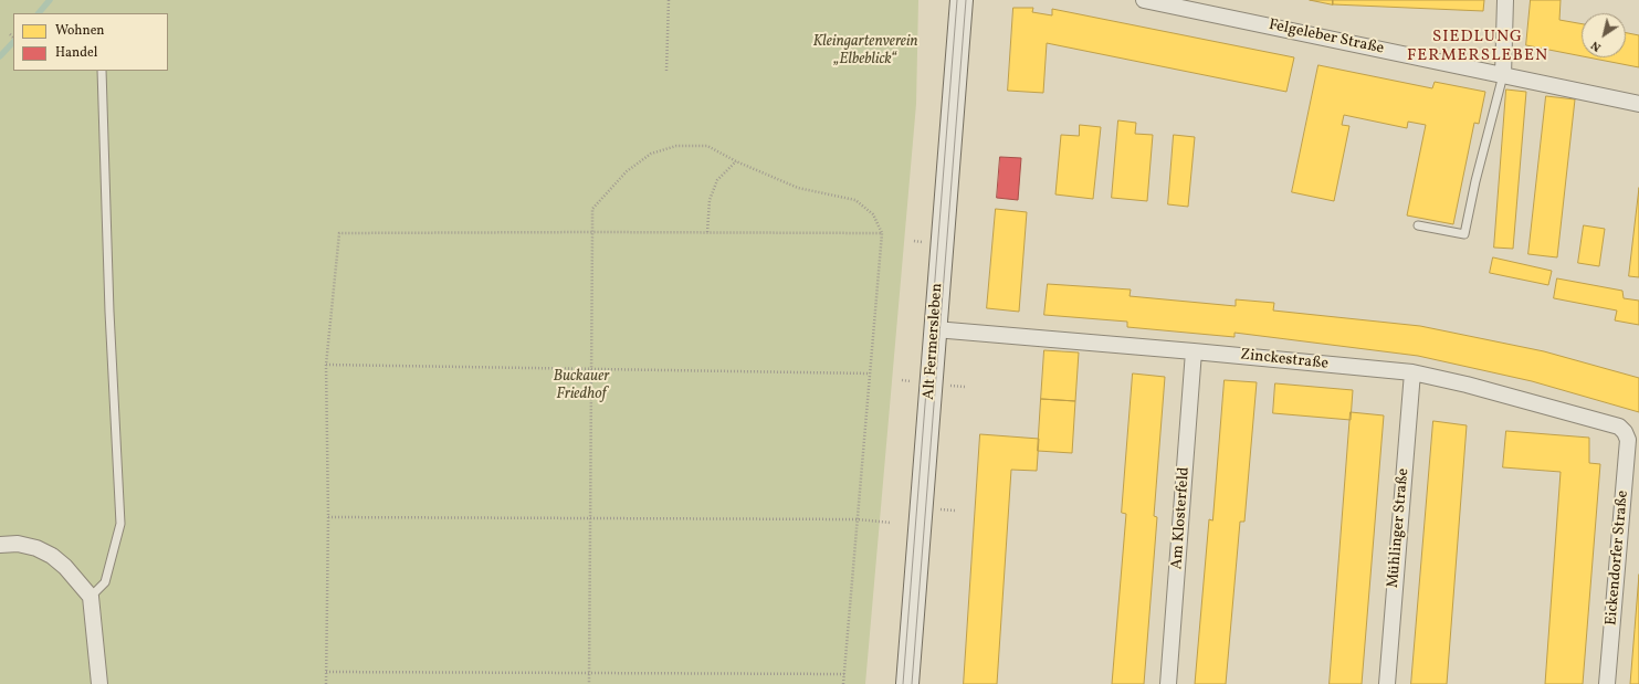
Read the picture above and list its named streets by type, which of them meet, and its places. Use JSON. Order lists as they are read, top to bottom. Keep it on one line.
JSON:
{"streets":{"main road":["Alt Fermersleben"],"street":["Felgeleber Straße","Zinckestraße","Am Klosterfeld","Mühlinger Straße","Eickendorfer Straße"]},"crossings":[["Alt Fermersleben","Zinckestraße"],["Zinckestraße","Am Klosterfeld"],["Zinckestraße","Mühlinger Straße"],["Zinckestraße","Eickendorfer Straße"]],"districts":["SIEDLUNG FERMERSLEBEN"],"parks":["Kleingartenverein „Elbeblick“","Buckauer Friedhof"],"legend":["Wohnen","Handel"],"north":"bottom left"}
